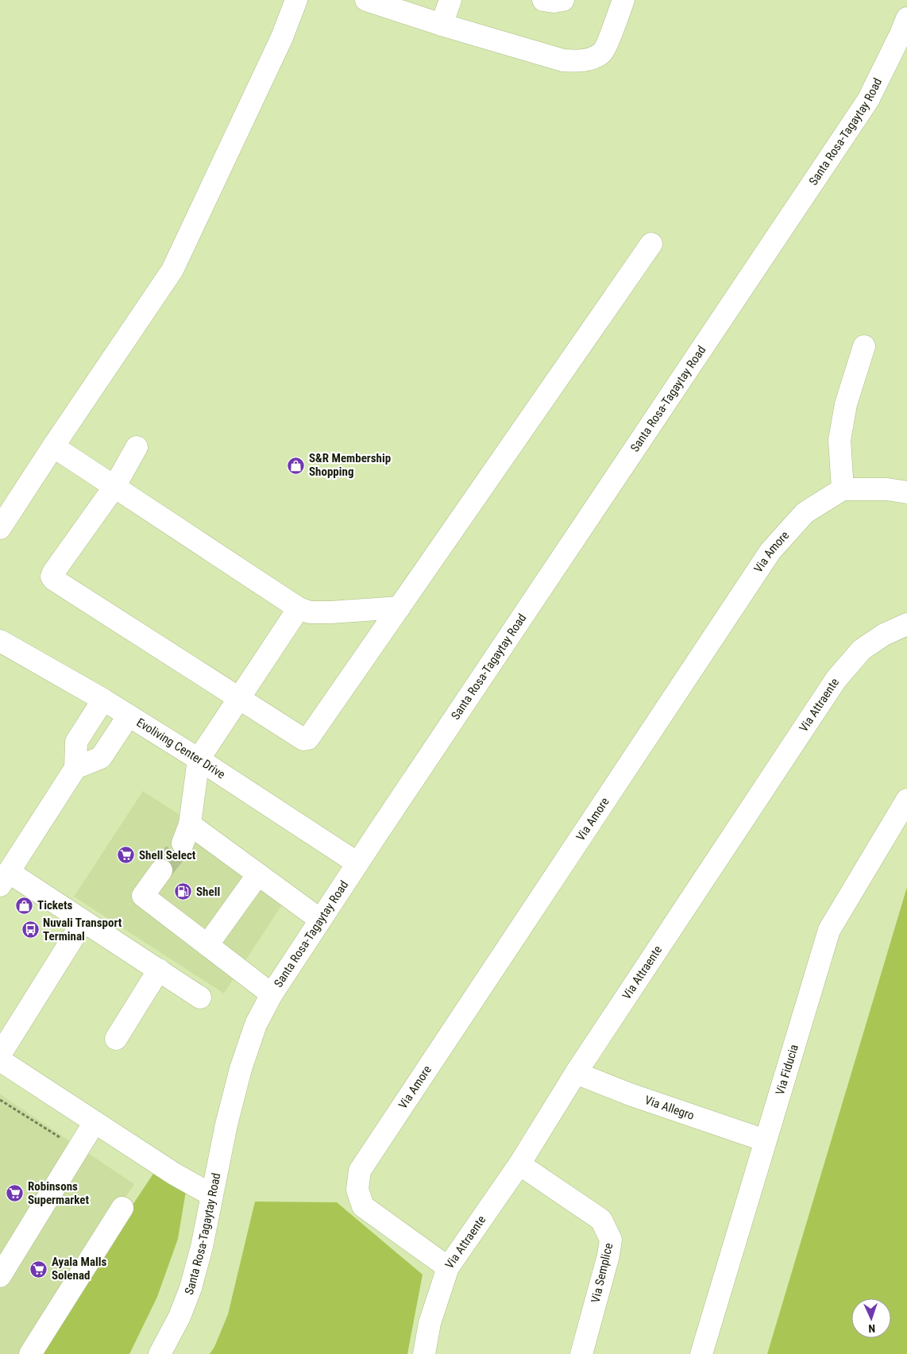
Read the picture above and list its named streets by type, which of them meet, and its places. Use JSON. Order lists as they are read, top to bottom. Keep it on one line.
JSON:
{"streets":{"street":["Santa Rosa-Tagaytay Road","Via Amore","Via Attraente","Evoliving Center Drive","Via Fiducia","Via Allegro","Via Semplice"]},"crossings":[["Santa Rosa-Tagaytay Road","Evoliving Center Drive"],["Via Amore","Via Attraente"],["Via Attraente","Via Allegro"],["Via Attraente","Via Semplice"],["Via Fiducia","Via Allegro"]],"places":{"shop":["S&R Membership Shopping","Tickets"],"supermarket":["Shell Select","Robinsons Supermarket","Ayala Malls Solenad"],"fuel station":["Shell"],"bus stop":["Nuvali Transport Terminal"]},"north":"bottom"}
